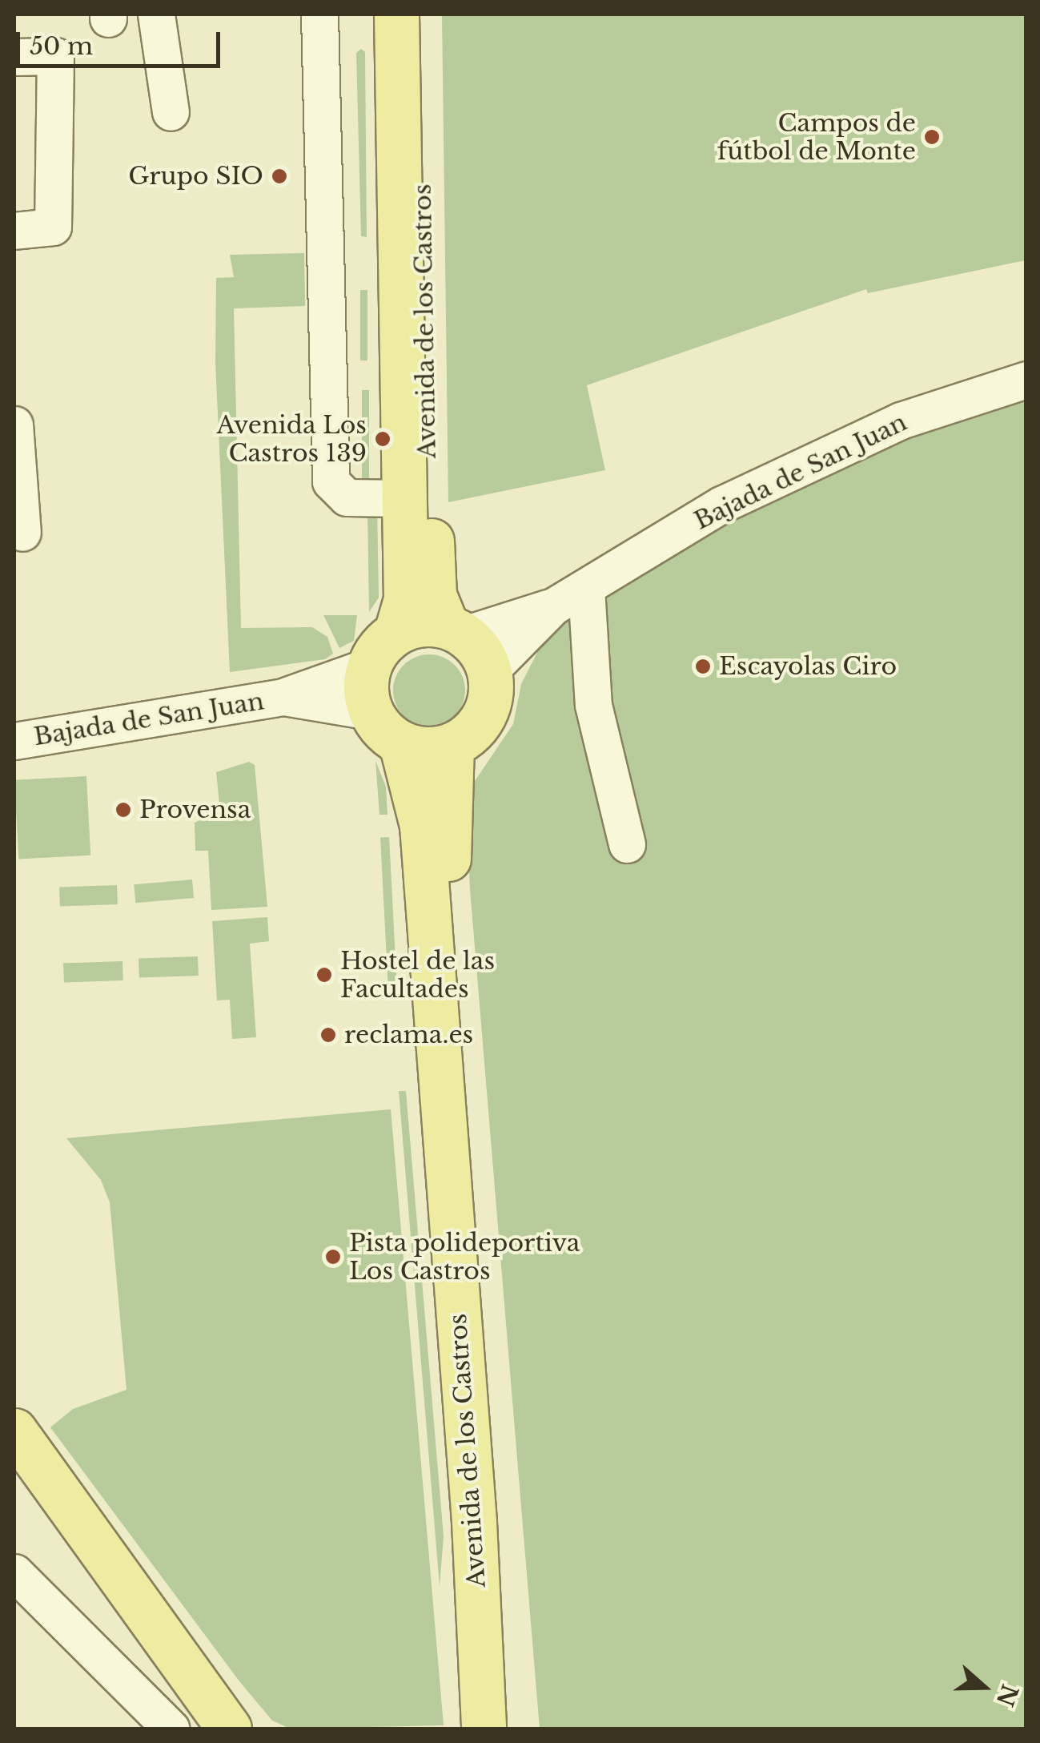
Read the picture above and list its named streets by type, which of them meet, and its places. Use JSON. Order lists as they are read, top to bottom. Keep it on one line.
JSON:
{"streets":{"main road":["Avenida de los Castros"],"street":["Bajada de San Juan"]},"crossings":[["Avenida de los Castros","Bajada de San Juan"]],"places":["Campos de fútbol de Monte","Grupo SIO","Avenida Los Castros 139","Escayolas Ciro","Provensa","Hostel de las Facultades","reclama.es","Pista polideportiva Los Castros"],"scale_bar":"50 m","north":"right"}
